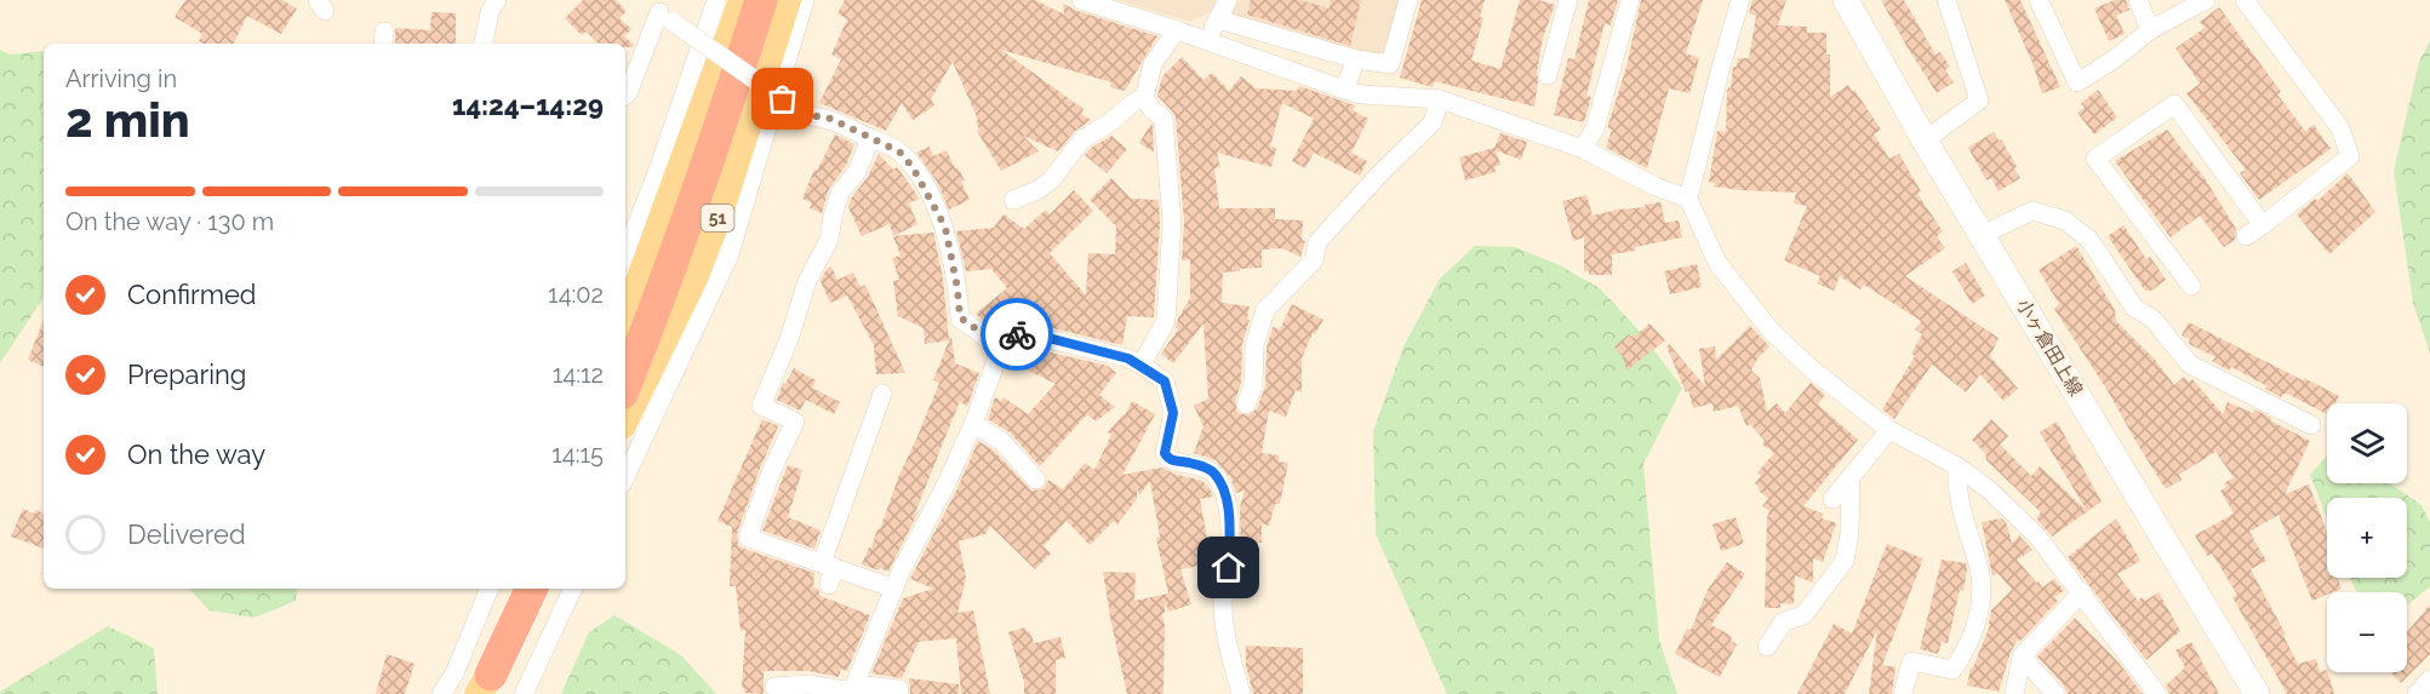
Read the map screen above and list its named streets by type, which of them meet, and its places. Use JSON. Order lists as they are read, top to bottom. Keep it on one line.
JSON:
{"streets":{"highway":["51"],"main road":["小ヶ倉田上線"]},"page":{"heading":["2 min","Arriving in","14:24–14:29"],"bar":"On the way · 130 m","list":[["Confirmed","14:02"],["Preparing","14:12"],["On the way","14:15"],"Delivered"],"map_buttons":["+","−"]}}
